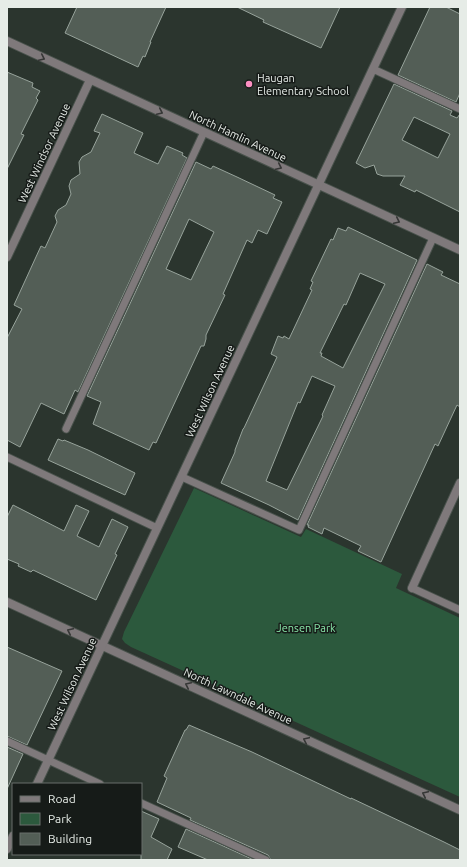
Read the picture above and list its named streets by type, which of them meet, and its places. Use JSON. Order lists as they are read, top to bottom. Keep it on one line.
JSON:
{"streets":{"street":["North Hamlin Avenue","West Windsor Avenue","West Wilson Avenue","North Lawndale Avenue"]},"crossings":[["North Hamlin Avenue","West Windsor Avenue"],["North Hamlin Avenue","West Wilson Avenue"],["West Wilson Avenue","North Lawndale Avenue"]],"one_way":["North Hamlin Avenue","North Lawndale Avenue"],"parks":["Jensen Park"],"places":["Haugan Elementary School"],"legend":["Road","Park","Building"]}
